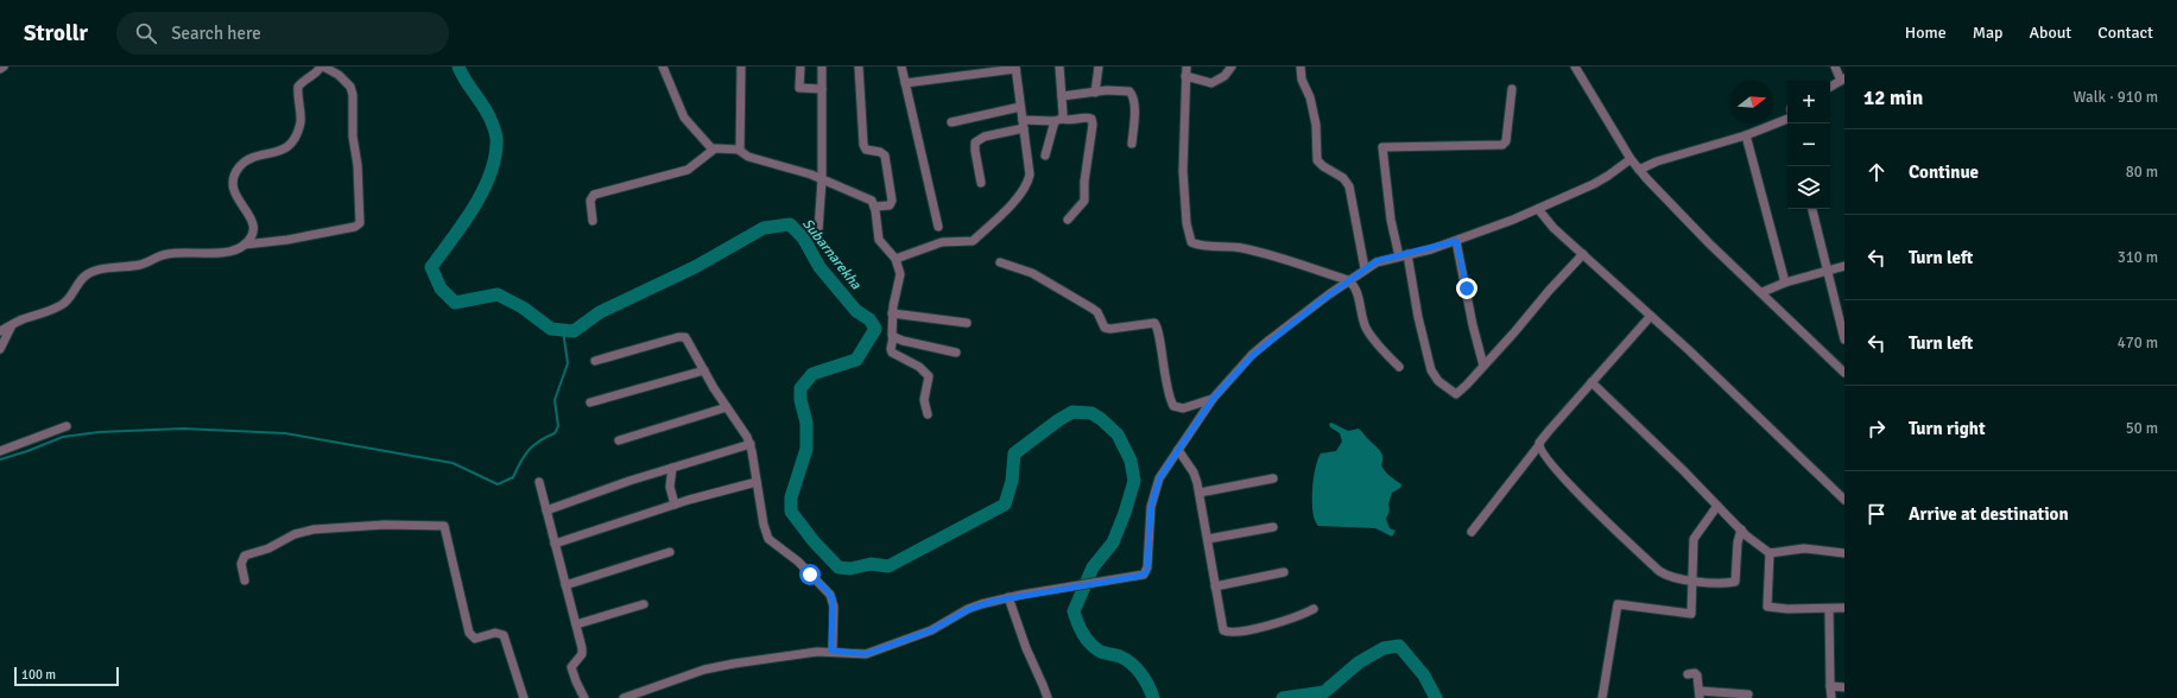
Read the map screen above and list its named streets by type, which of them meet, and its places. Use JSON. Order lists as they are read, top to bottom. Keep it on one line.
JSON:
{"water":["Subarnarekha"],"scale_bar":"100 m","north":"right","page":{"header":"Strollr","search":"Search here","nav":["Home","Map","About","Contact"],"heading":["12 min","Walk · 910 m"],"map_buttons":["+","−"],"list":[["Continue","80 m"],["Turn left","310 m"],["Turn left","470 m"],["Turn right","50 m"],"Arrive at destination"],"scale":"100 m"}}
